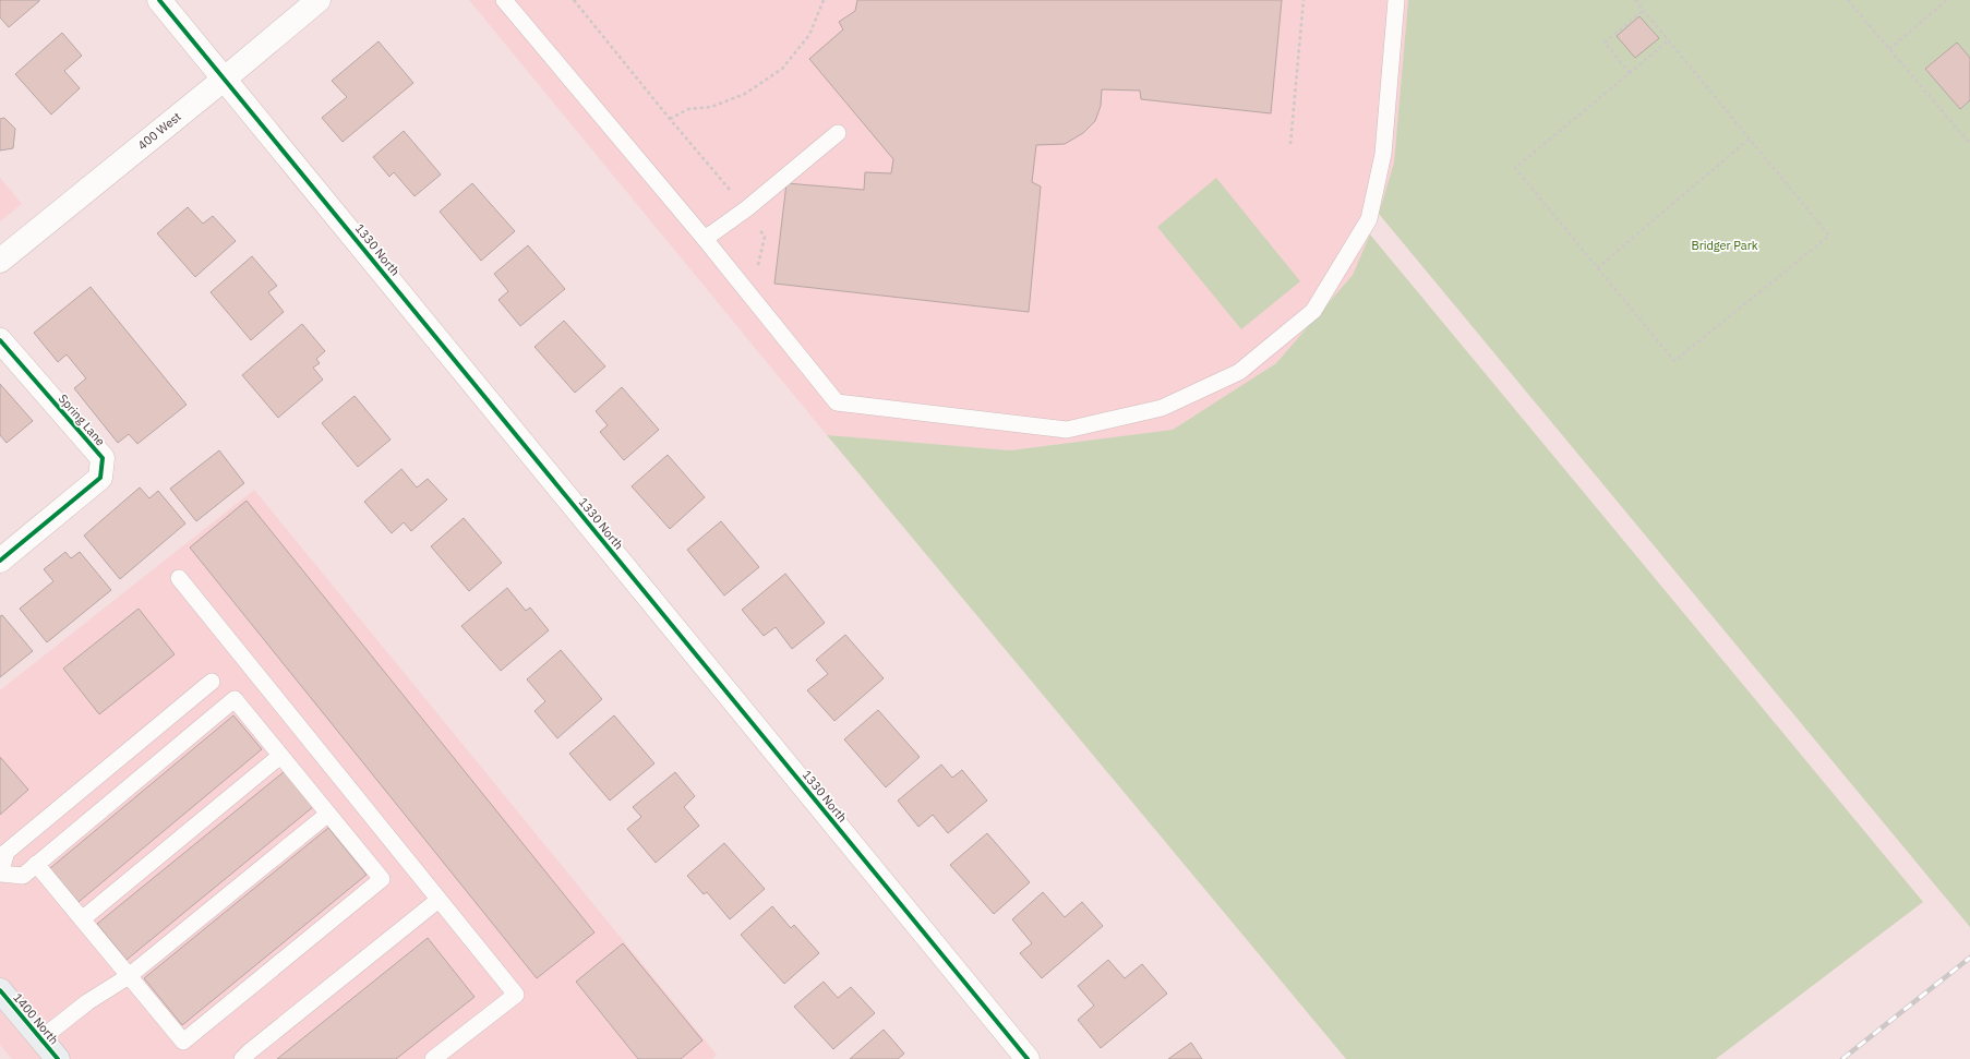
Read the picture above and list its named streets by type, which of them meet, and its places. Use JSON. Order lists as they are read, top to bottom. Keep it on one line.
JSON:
{"streets":{"main road":["1400 North"],"street":["400 West","1330 North","Spring Lane"]},"crossings":[["400 West","1330 North"]],"parks":["Bridger Park"]}
